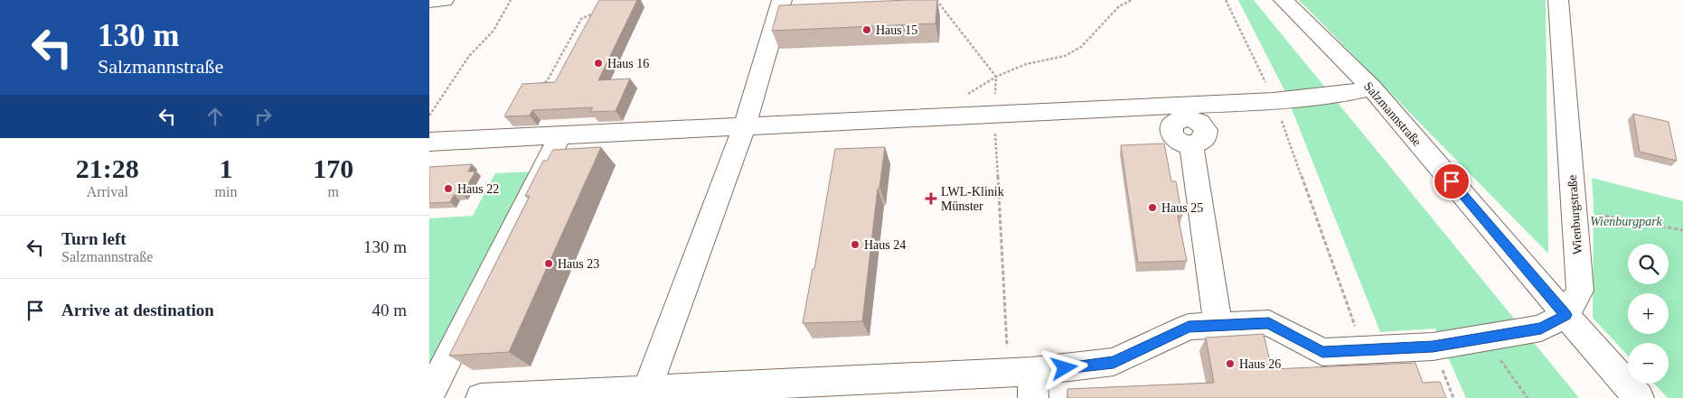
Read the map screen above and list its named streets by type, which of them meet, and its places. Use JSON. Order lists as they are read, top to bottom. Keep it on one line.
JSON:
{"streets":{"street":["Salzmannstraße","Wienburgstraße"]},"crossings":[["Salzmannstraße","Wienburgstraße"]],"parks":["Wienburgpark"],"places":{"other":["Haus 15","Haus 16","Haus 22","Haus 25","Haus 24","Haus 23","Haus 26"],"health":["LWL-Klinik Münster"]},"page":{"turn":["130 m","Salzmannstraße"],"eta":["21:28","Arrival","1","min","170","m"],"list":[{"name":"Turn left","note":"Salzmannstraße","value":"130 m"},{"name":"Arrive at destination","value":"40 m"}],"map_buttons":["+","−"]}}
